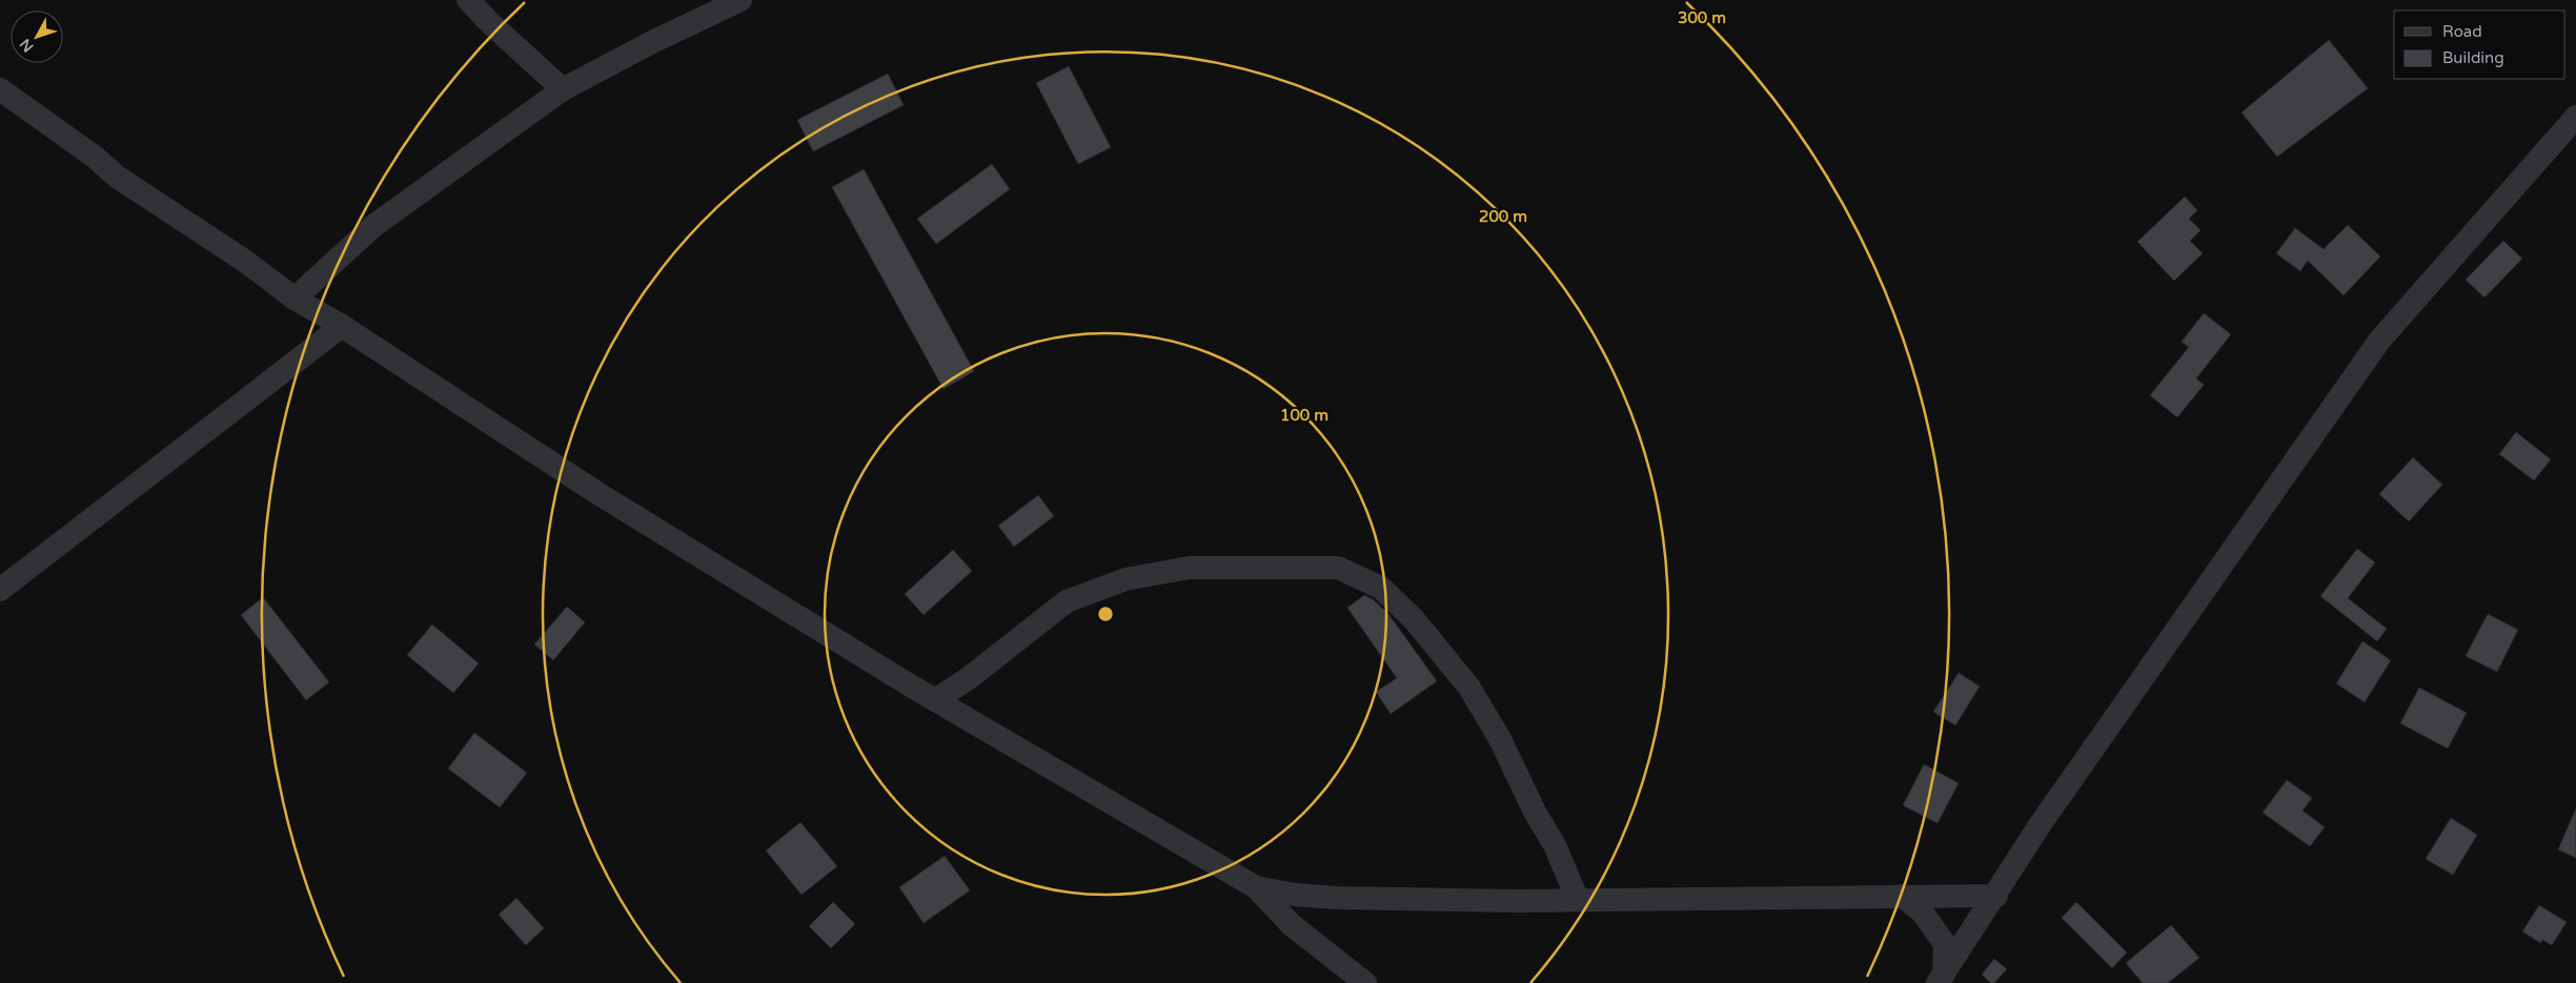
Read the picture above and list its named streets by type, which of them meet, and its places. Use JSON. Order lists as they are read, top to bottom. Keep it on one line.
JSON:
{"legend":["Road","Building"],"north":"bottom left","rings":["300 m","200 m","100 m"]}
